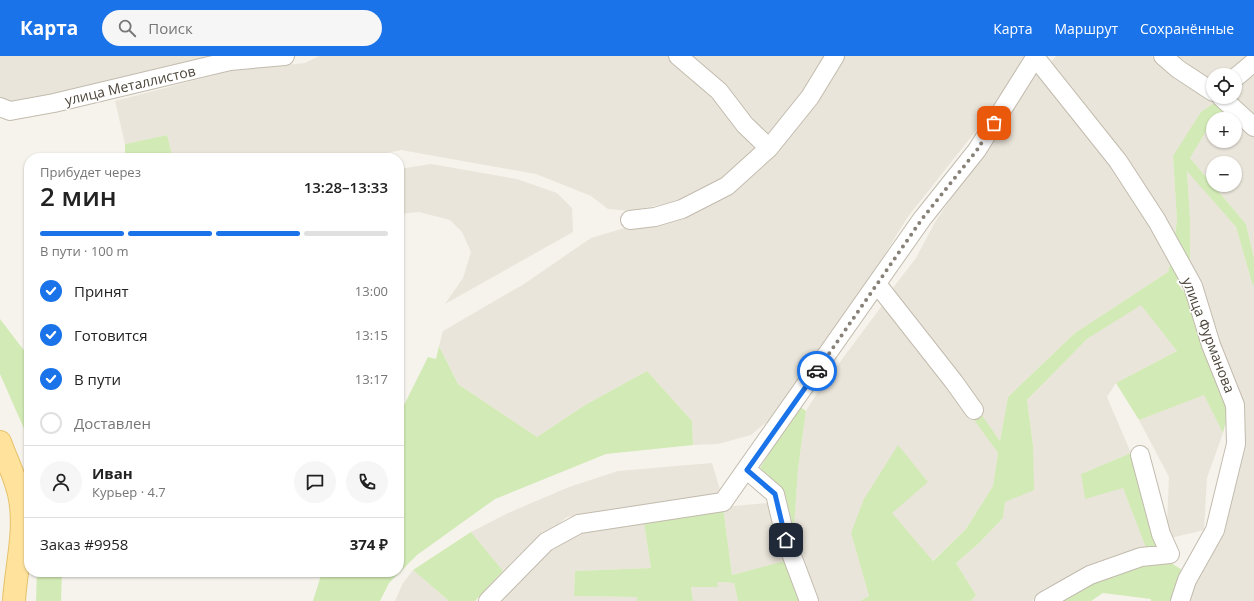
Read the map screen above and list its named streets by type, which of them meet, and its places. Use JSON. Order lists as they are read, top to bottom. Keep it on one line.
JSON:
{"streets":{"street":["улица Металлистов","улица Фурманова"]},"page":{"header":"Карта","search":"Поиск","nav":["Карта","Маршрут","Сохранённые"],"map_buttons":["+","−"],"heading":["2 мин","Прибудет через","13:28–13:33"],"panel":["Иван","Курьер · 4.7","Заказ #9958","374 ₽"],"bar":"В пути · 100 m","list":[["Принят","13:00"],["Готовится","13:15"],["В пути","13:17"],"Доставлен"]}}
